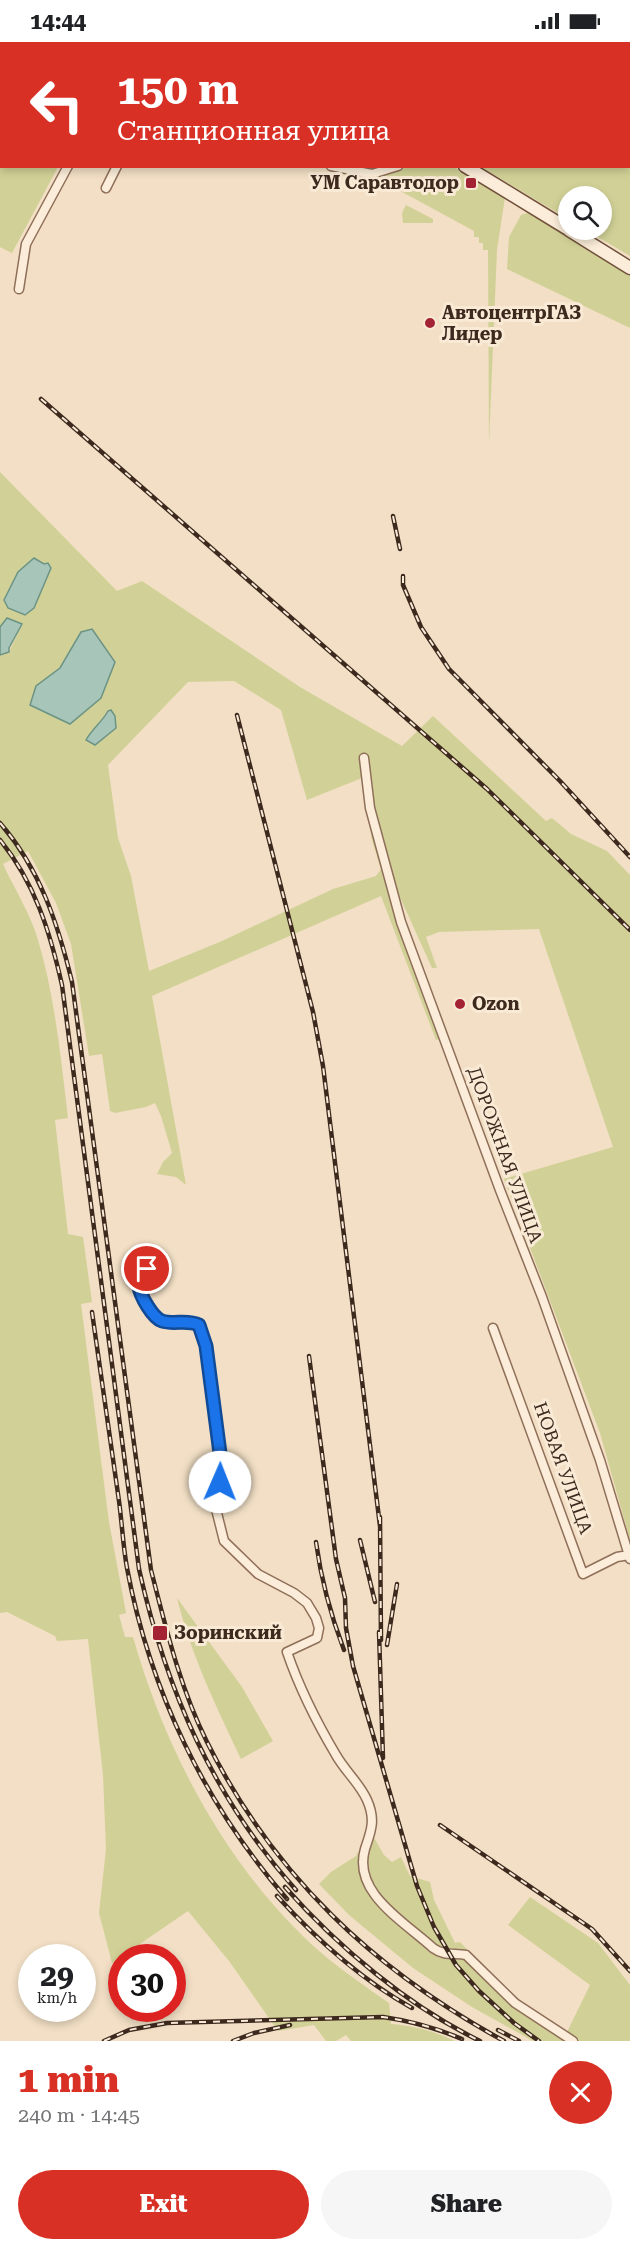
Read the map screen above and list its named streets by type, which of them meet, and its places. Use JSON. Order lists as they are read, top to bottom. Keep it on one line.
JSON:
{"streets":{"street":["ДОРОЖНАЯ УЛИЦА","НОВАЯ УЛИЦА"]},"crossings":[["ДОРОЖНАЯ УЛИЦА","НОВАЯ УЛИЦА"]],"places":{"transit":["УМ Саравтодор","Зоринский"],"other":["АвтоцентрГАЗ Лидер","Ozon"]},"page":{"status":"14:44","turn":["150 m","Станционная улица"],"speed":"29 km/h","limit":"30","heading":["1 min","240 m · 14:45"],"buttons":["Exit","Share"]}}
